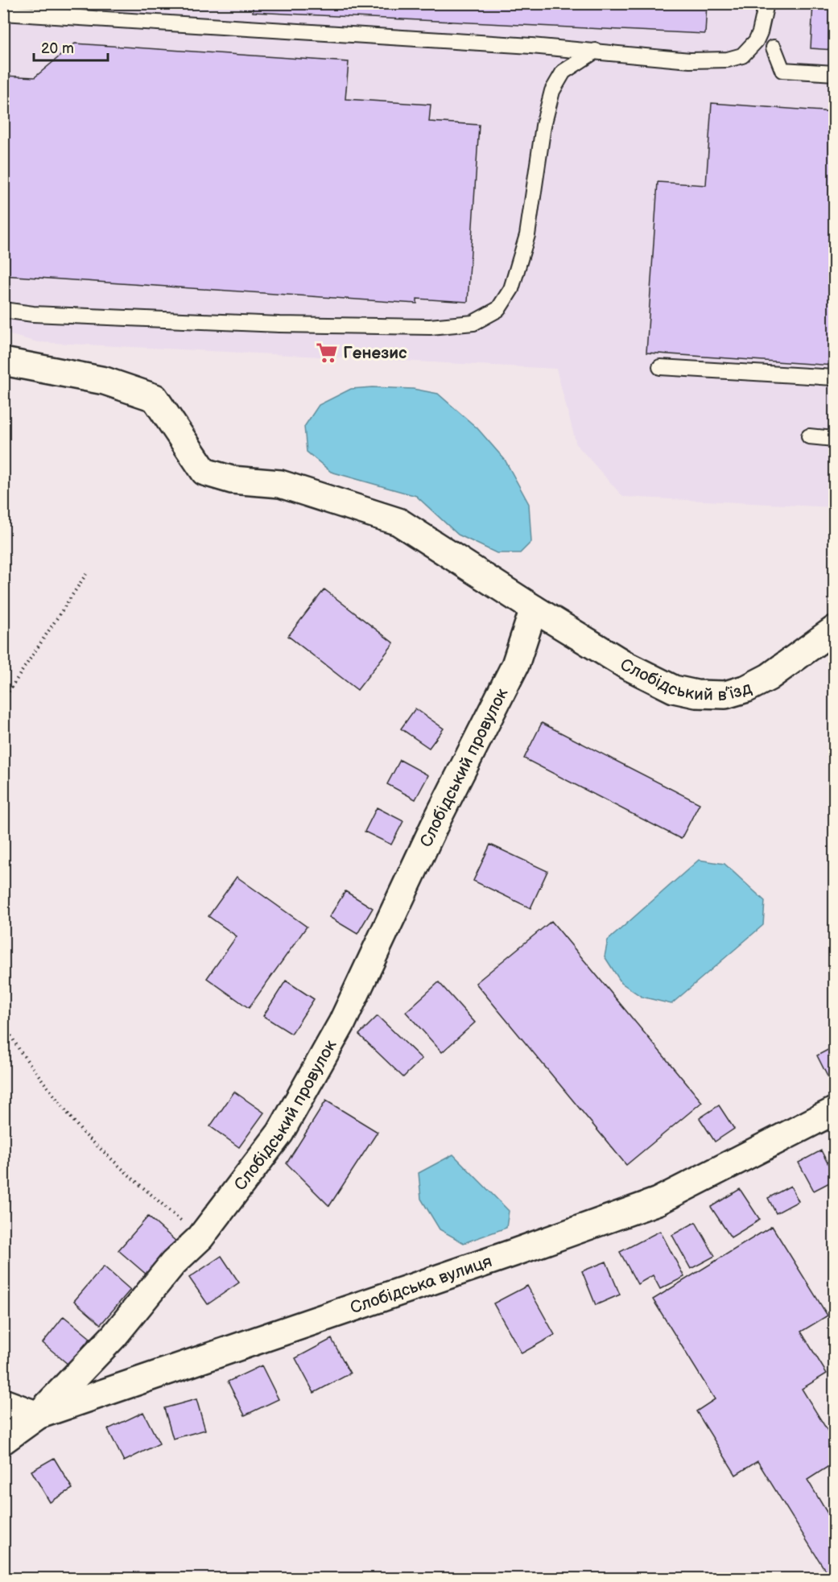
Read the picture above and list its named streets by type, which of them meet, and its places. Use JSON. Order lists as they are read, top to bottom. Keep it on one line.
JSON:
{"streets":{"street":["Слобідський в’їзд","Слобідський провулок","Слобідська вулиця"]},"crossings":[["Слобідський в’їзд","Слобідський провулок"],["Слобідський провулок","Слобідська вулиця"]],"places":{"supermarket":["Генезис"]},"scale_bar":"20 m"}
